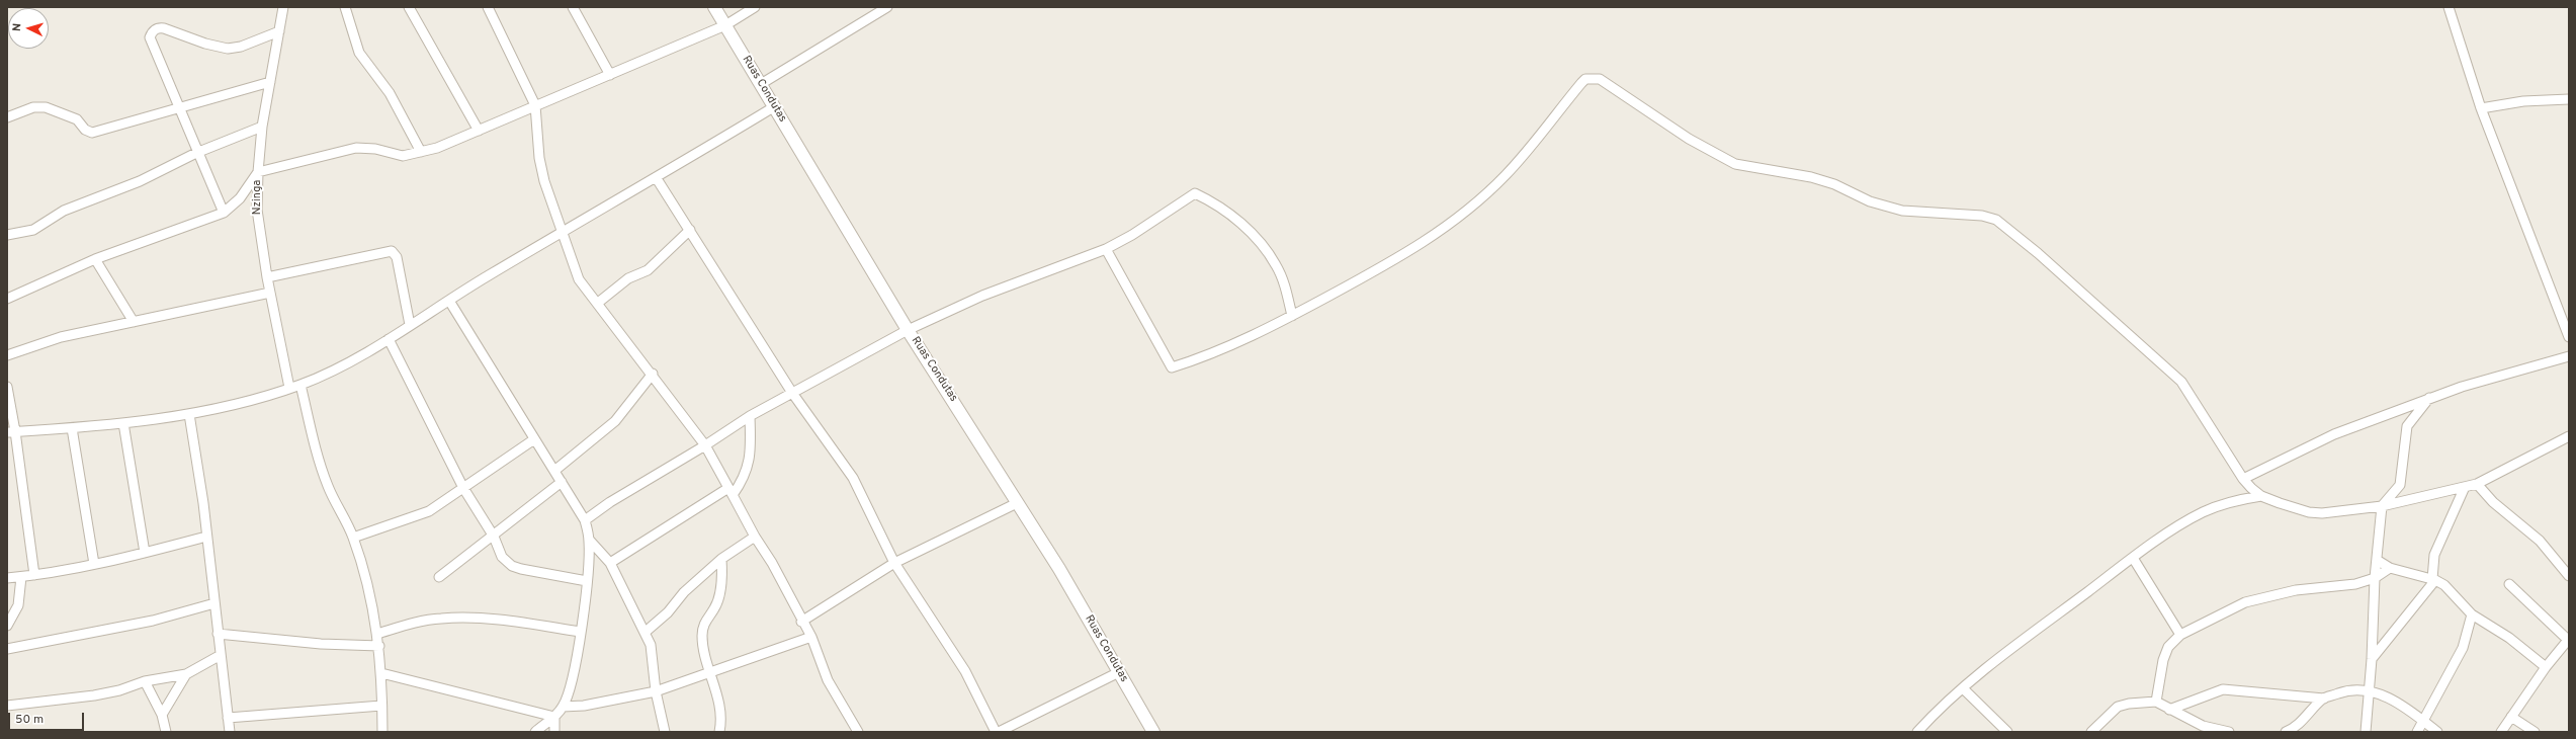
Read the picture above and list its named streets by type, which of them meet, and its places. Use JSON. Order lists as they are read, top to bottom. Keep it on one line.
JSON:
{"streets":{"street":["Ruas Condutas","Nzinga"]},"scale_bar":"50 m","north":"left"}
